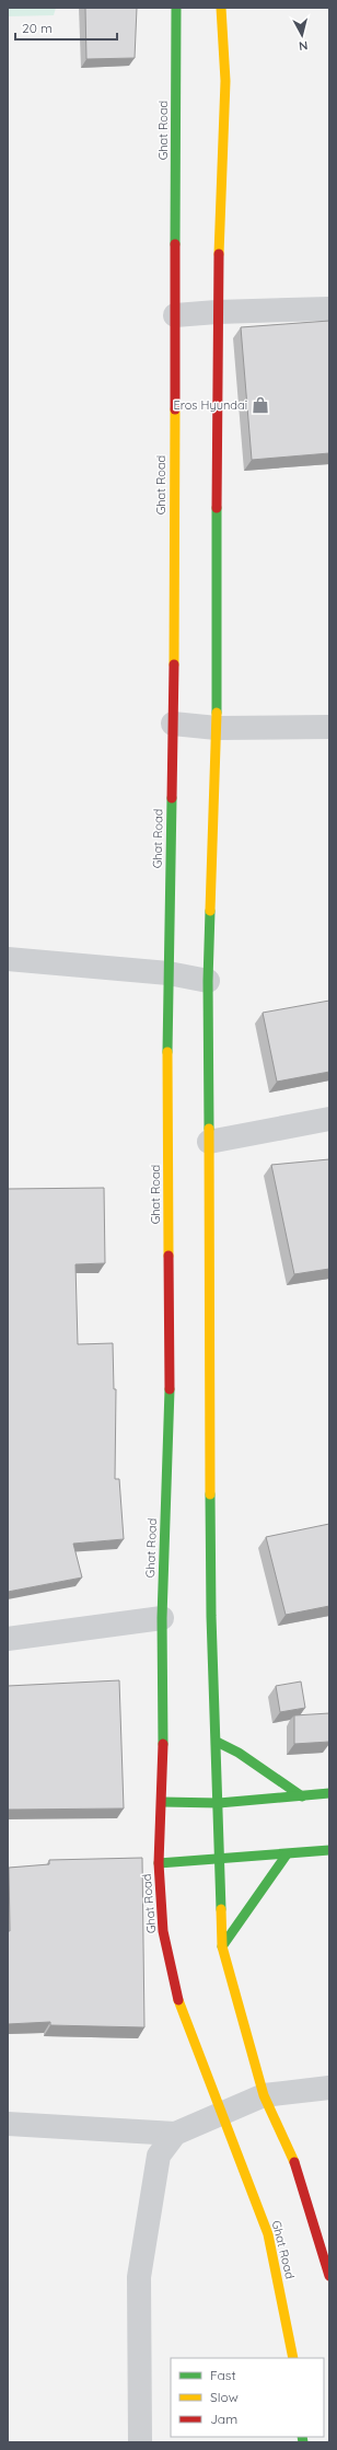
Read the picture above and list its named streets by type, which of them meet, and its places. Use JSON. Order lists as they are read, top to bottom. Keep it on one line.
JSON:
{"streets":{"main road":["Ghat Road"]},"places":{"shop":["Eros Hyundai"]},"legend":["Fast","Slow","Jam"],"scale_bar":"20 m","north":"bottom"}
